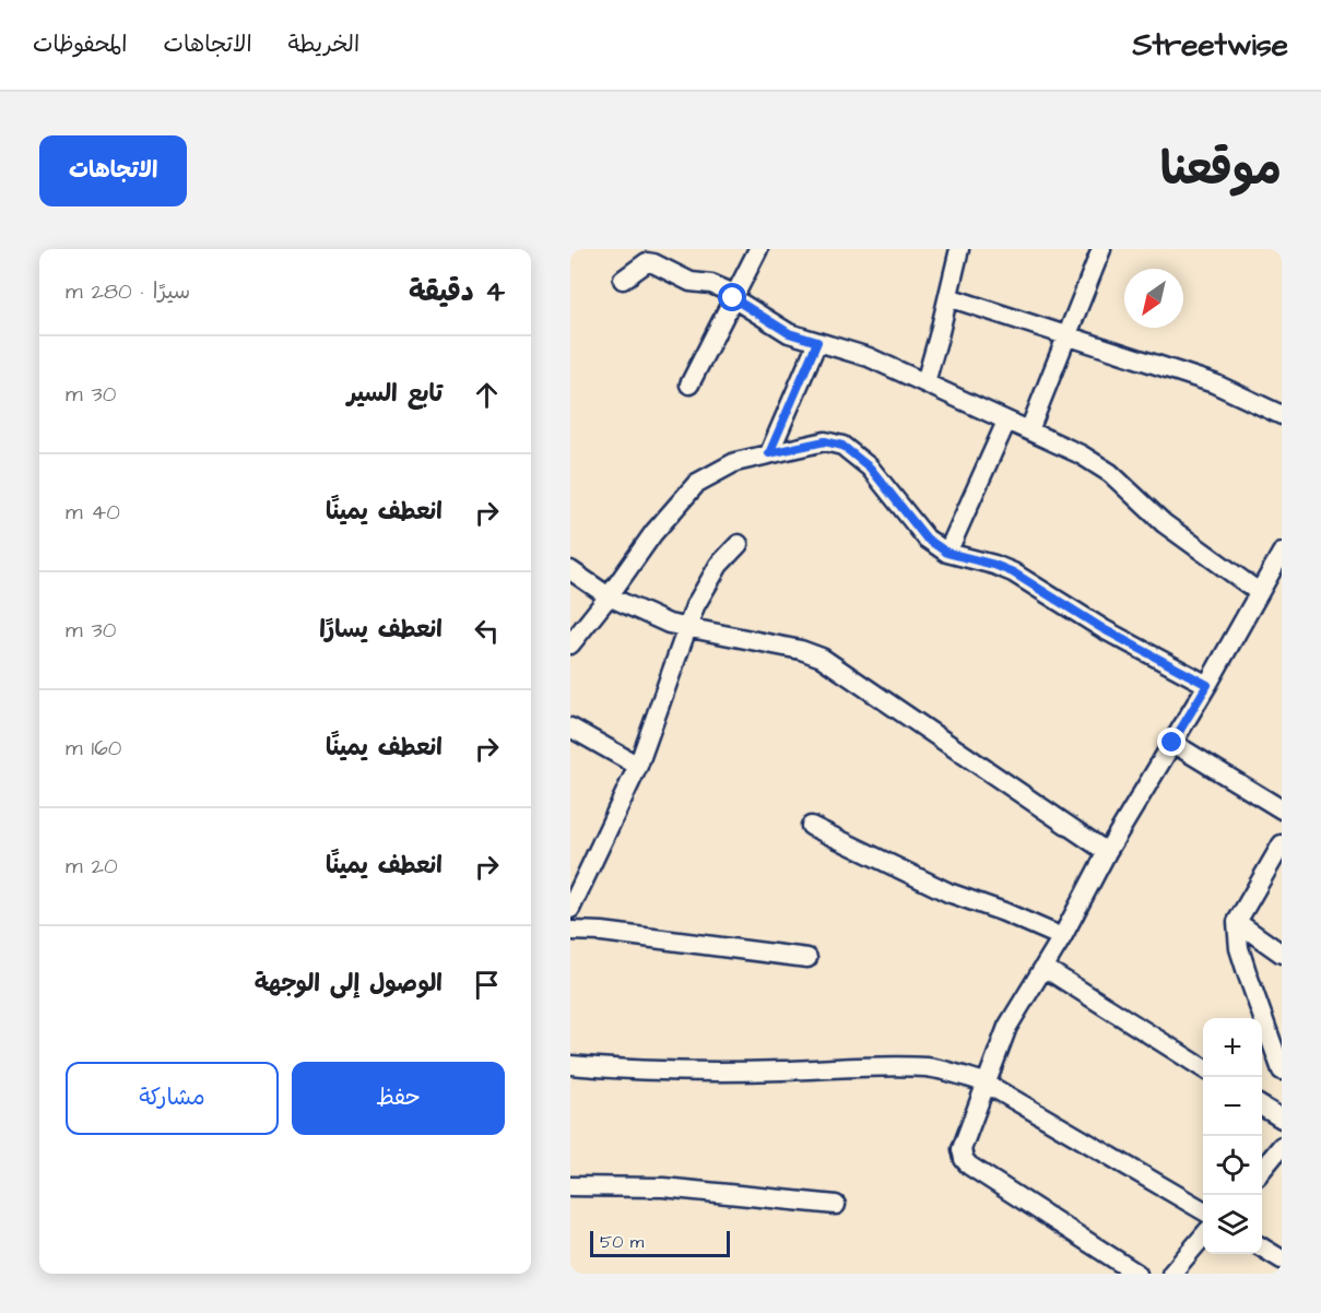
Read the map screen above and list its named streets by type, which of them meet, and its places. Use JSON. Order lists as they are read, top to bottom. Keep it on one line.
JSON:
{"scale_bar":"50 m","north":"bottom left","page":{"header":"Streetwise","nav":["الخريطة","الاتجاهات","المحفوظات"],"title":"موقعنا","buttons":["الاتجاهات",["حفظ","مشاركة"]],"heading":["4 دقيقة","سيرًا · 280 m"],"list":[["تابع السير","30 m"],["انعطف يمينًا","40 m"],["انعطف يسارًا","30 m"],["انعطف يمينًا","160 m"],["انعطف يمينًا","20 m"],"الوصول إلى الوجهة"],"map_buttons":["+","−"],"scale":"50 m"}}
